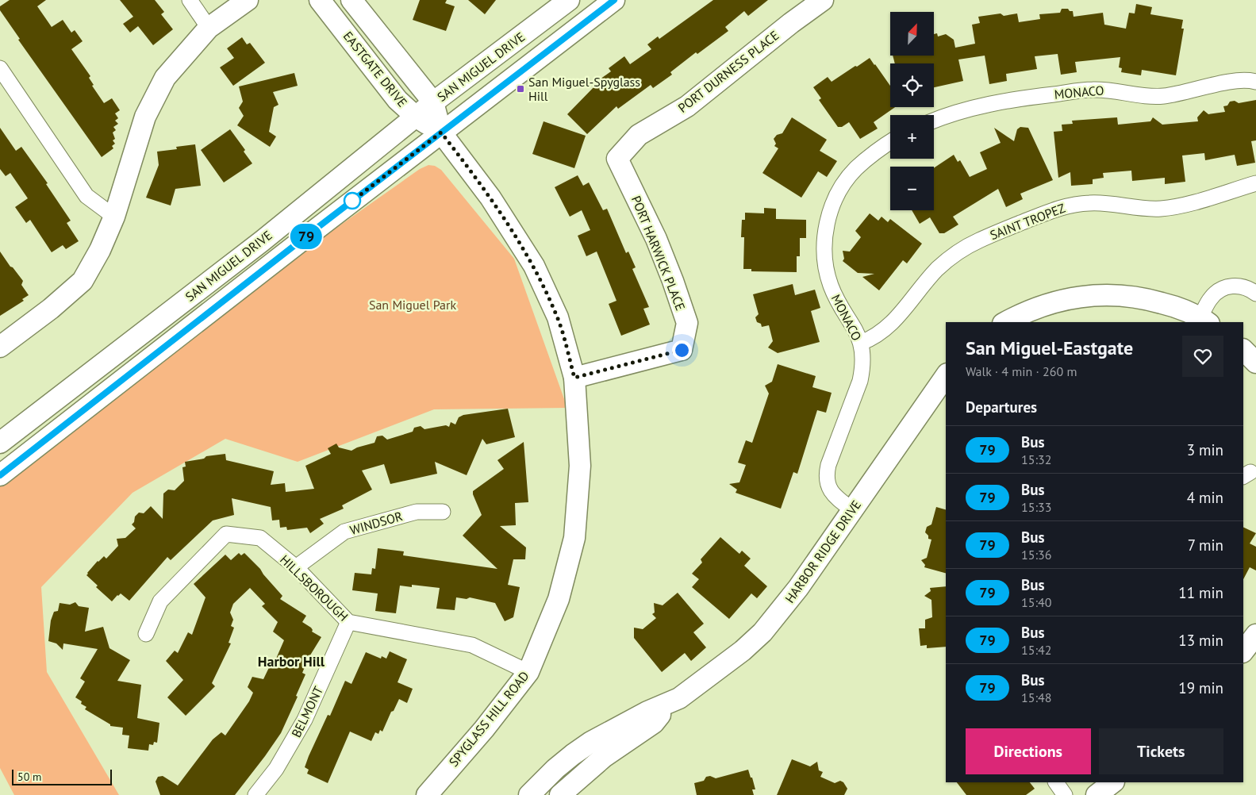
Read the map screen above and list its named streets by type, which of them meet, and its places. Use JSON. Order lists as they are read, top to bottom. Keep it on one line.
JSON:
{"streets":{"street":["SAN MIGUEL DRIVE","EASTGATE DRIVE","PORT DURNESS PLACE","MONACO","SAINT TROPEZ","PORT HARWICK PLACE","WINDSOR","HARBOR RIDGE DRIVE","HILLSBOROUGH","BELMONT","SPYGLASS HILL ROAD"]},"crossings":[["SAN MIGUEL DRIVE","EASTGATE DRIVE"],["SAN MIGUEL DRIVE","SPYGLASS HILL ROAD"],["EASTGATE DRIVE","SPYGLASS HILL ROAD"],["PORT DURNESS PLACE","PORT HARWICK PLACE"],["MONACO","SAINT TROPEZ"],["MONACO","HARBOR RIDGE DRIVE"],["PORT HARWICK PLACE","SPYGLASS HILL ROAD"],["WINDSOR","HILLSBOROUGH"],["HILLSBOROUGH","BELMONT"],["HILLSBOROUGH","SPYGLASS HILL ROAD"]],"districts":["Harbor Hill"],"parks":["San Miguel Park"],"places":{"transit":["San Miguel-Spyglass Hill"]},"lines":["bus line 79"],"scale_bar":"50 m","north":"top right","page":{"on_map":"79","map_buttons":["+","−"],"heading":[["San Miguel-Eastgate","Walk · 4 min · 260 m"],"Departures"],"list":[{"mark":"79","name":"Bus","note":"15:32","value":"3 min"},{"mark":"79","name":"Bus","note":"15:33","value":"4 min"},{"mark":"79","name":"Bus","note":"15:36","value":"7 min"},{"mark":"79","name":"Bus","note":"15:40","value":"11 min"},{"mark":"79","name":"Bus","note":"15:42","value":"13 min"},{"mark":"79","name":"Bus","note":"15:48","value":"19 min"}],"buttons":["Directions","Tickets"],"scale":"50 m"}}
